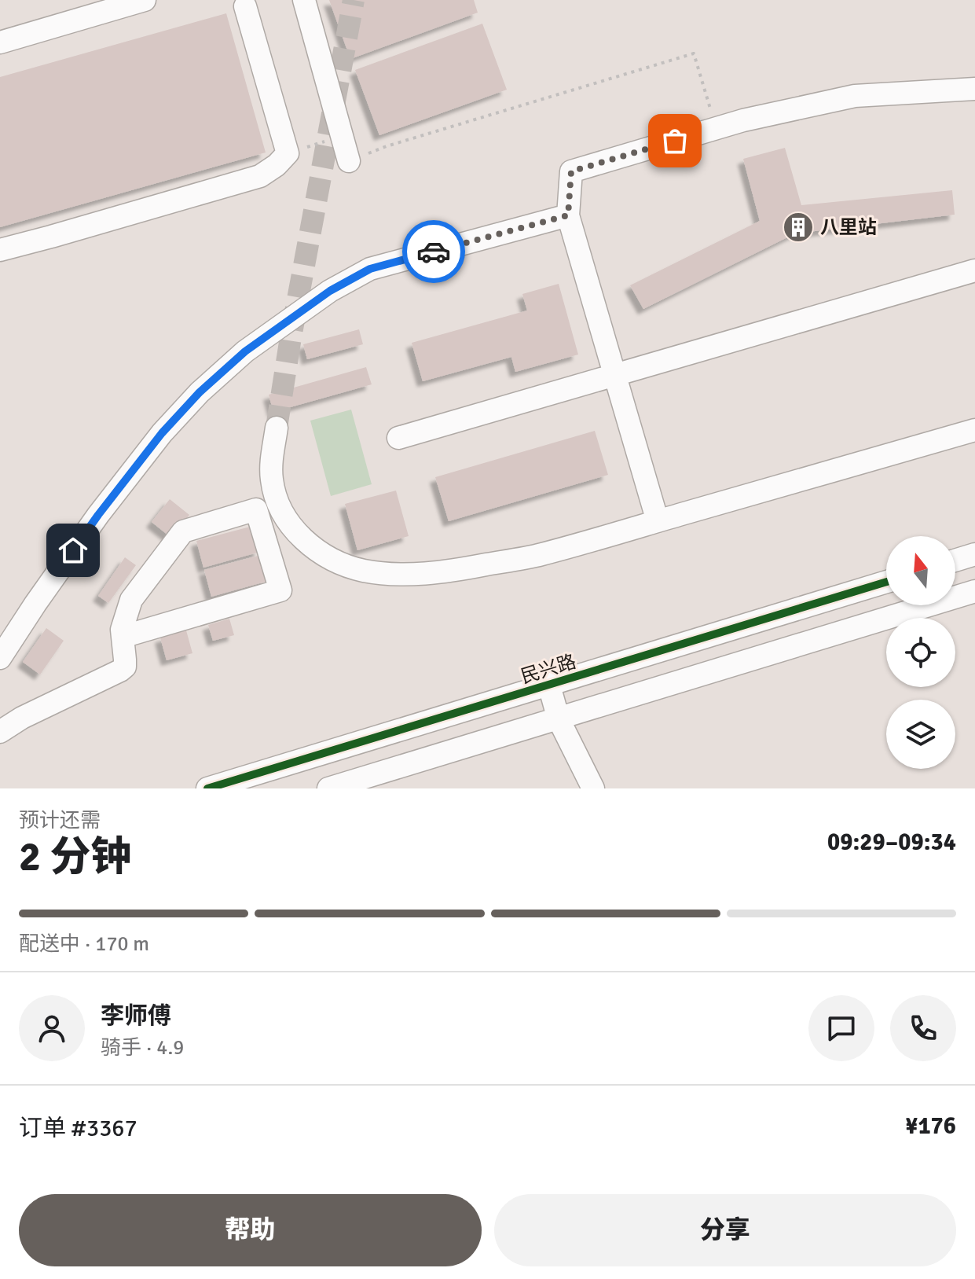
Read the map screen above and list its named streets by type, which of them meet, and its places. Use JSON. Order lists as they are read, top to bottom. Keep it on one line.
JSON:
{"streets":{"street":["民兴路"]},"places":{"building":["八里站"]},"north":"top","page":{"heading":["2 分钟","预计还需","09:29–09:34"],"panel":["李师傅","骑手 · 4.9","订单 #3367","¥176"],"bar":"配送中 · 170 m","buttons":["帮助","分享"]}}
